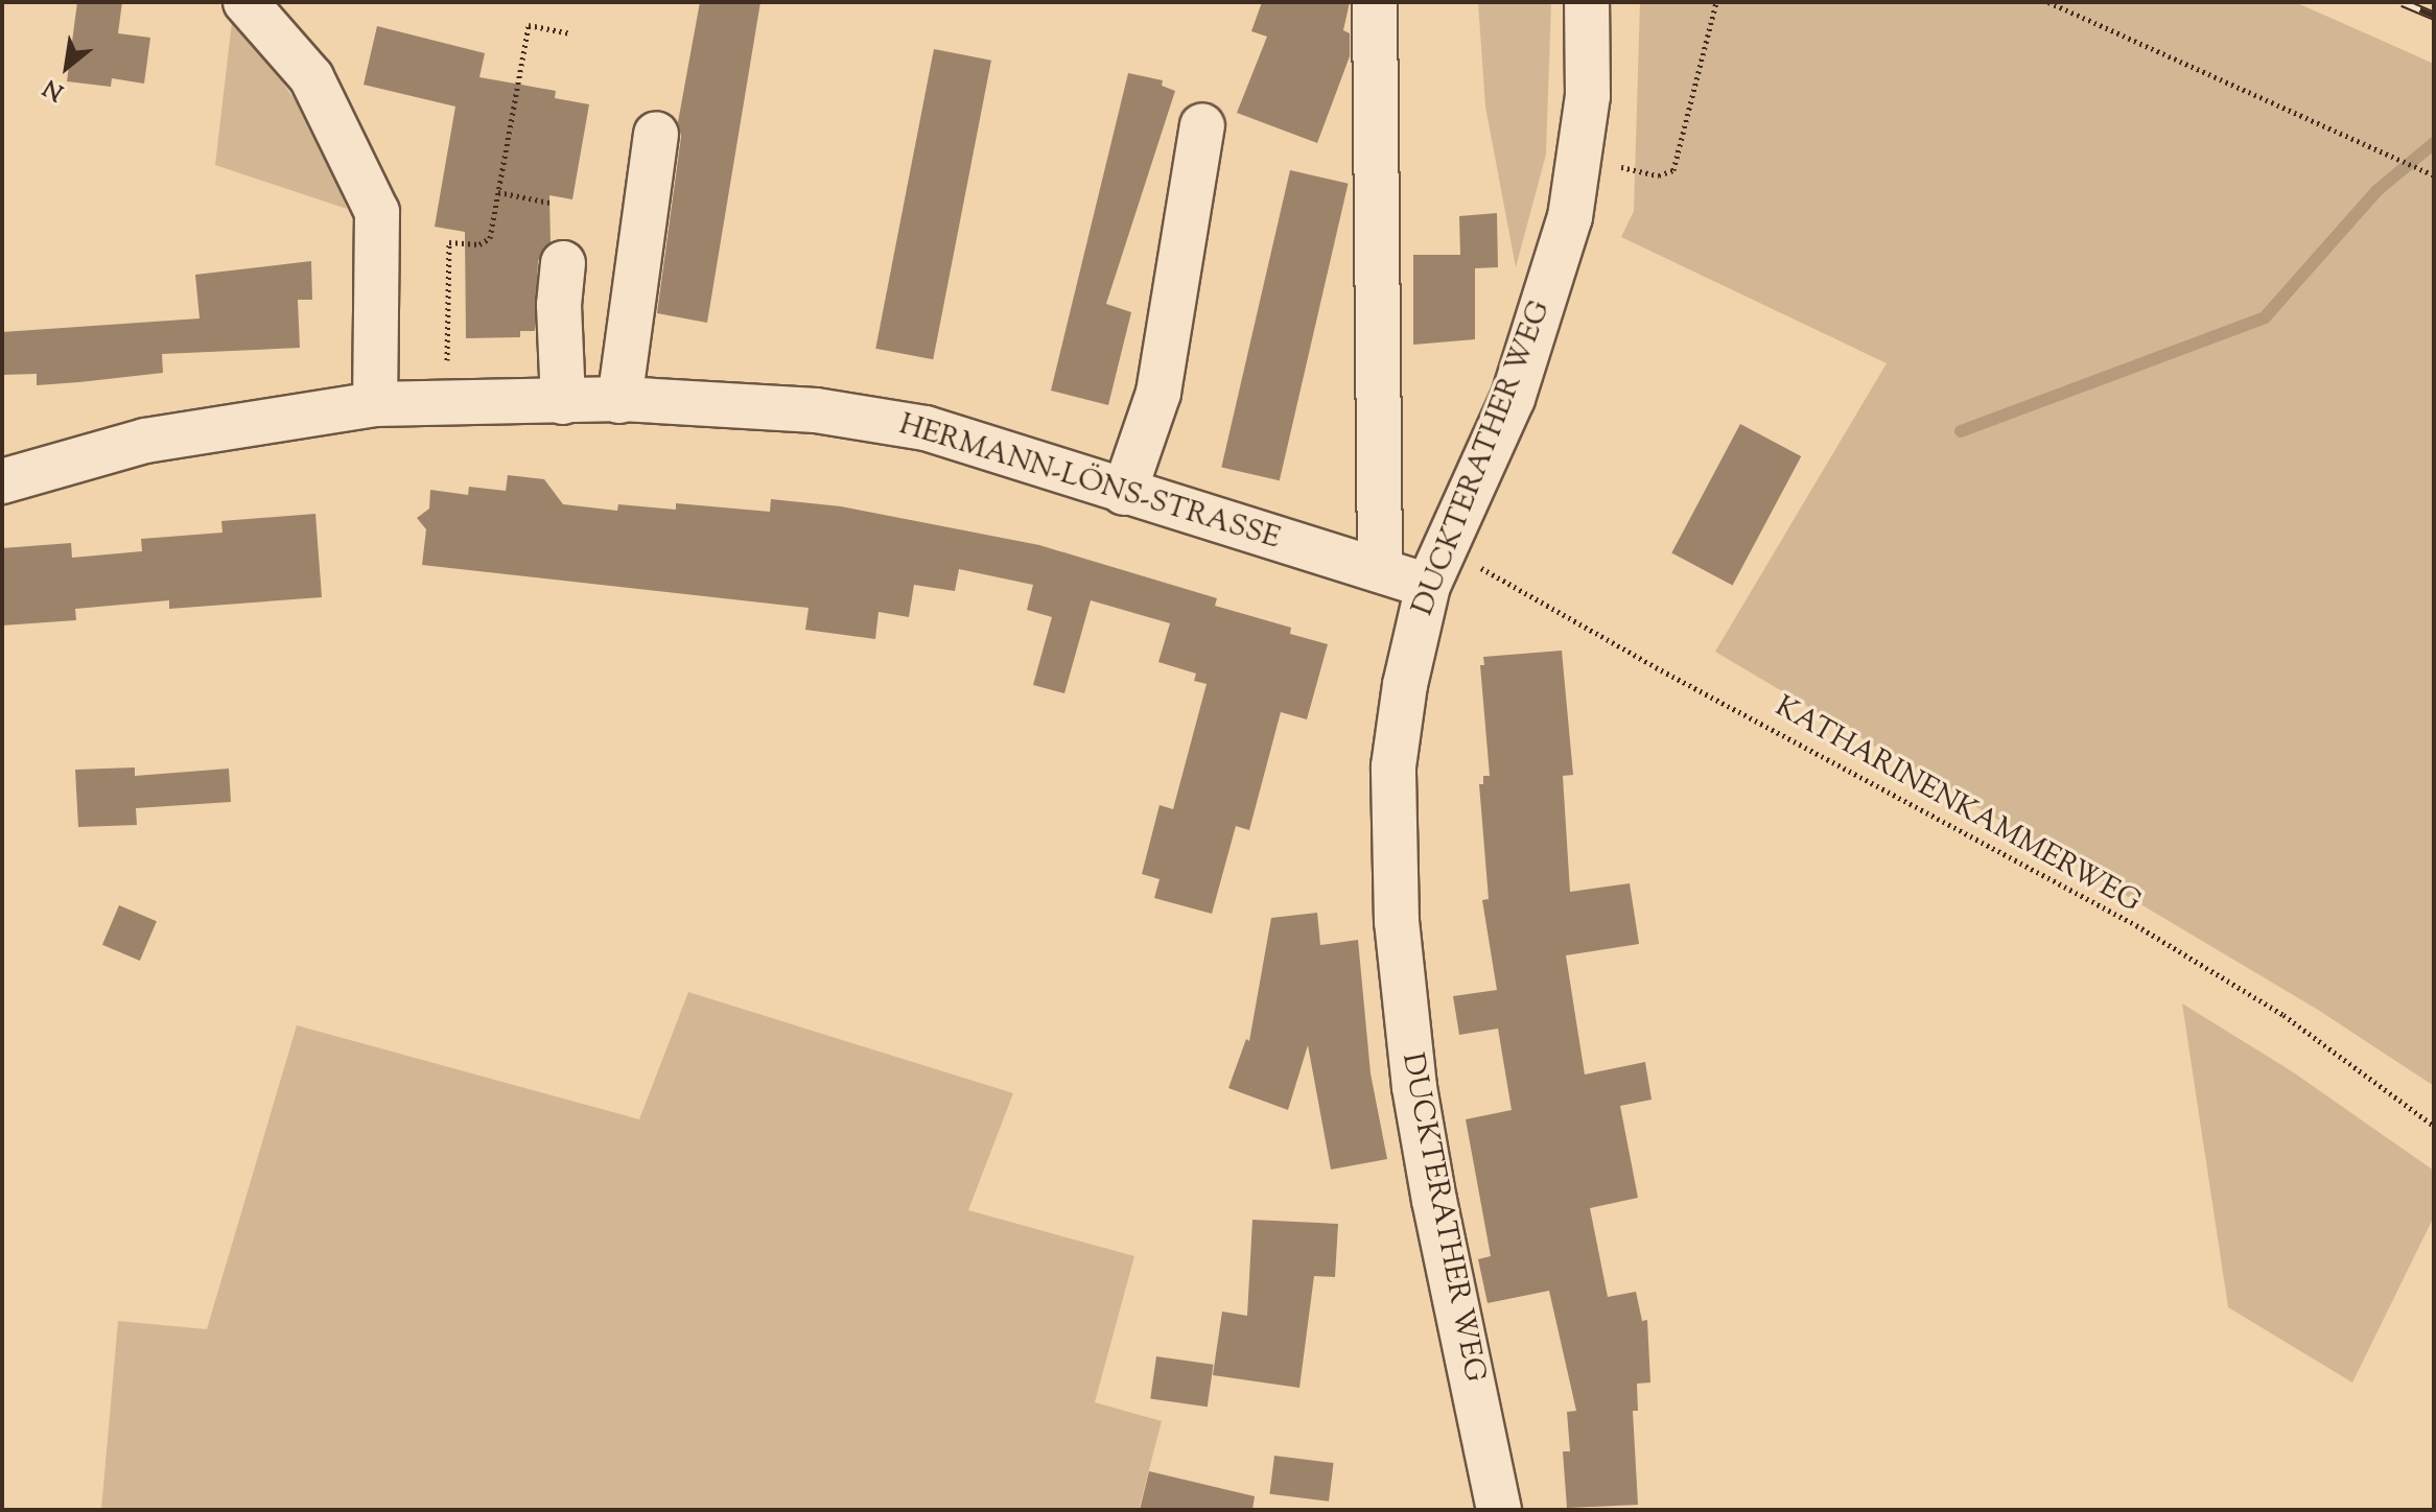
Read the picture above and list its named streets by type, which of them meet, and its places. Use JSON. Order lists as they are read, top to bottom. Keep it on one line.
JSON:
{"streets":{"street":["DUCKTERATHER WEG","HERMANN-LÖNS-STRASSE"],"path":["KATHARINENKAMMERWEG"]},"crossings":[["DUCKTERATHER WEG","HERMANN-LÖNS-STRASSE"],["DUCKTERATHER WEG","KATHARINENKAMMERWEG"],["HERMANN-LÖNS-STRASSE","KATHARINENKAMMERWEG"]],"north":"bottom left"}
